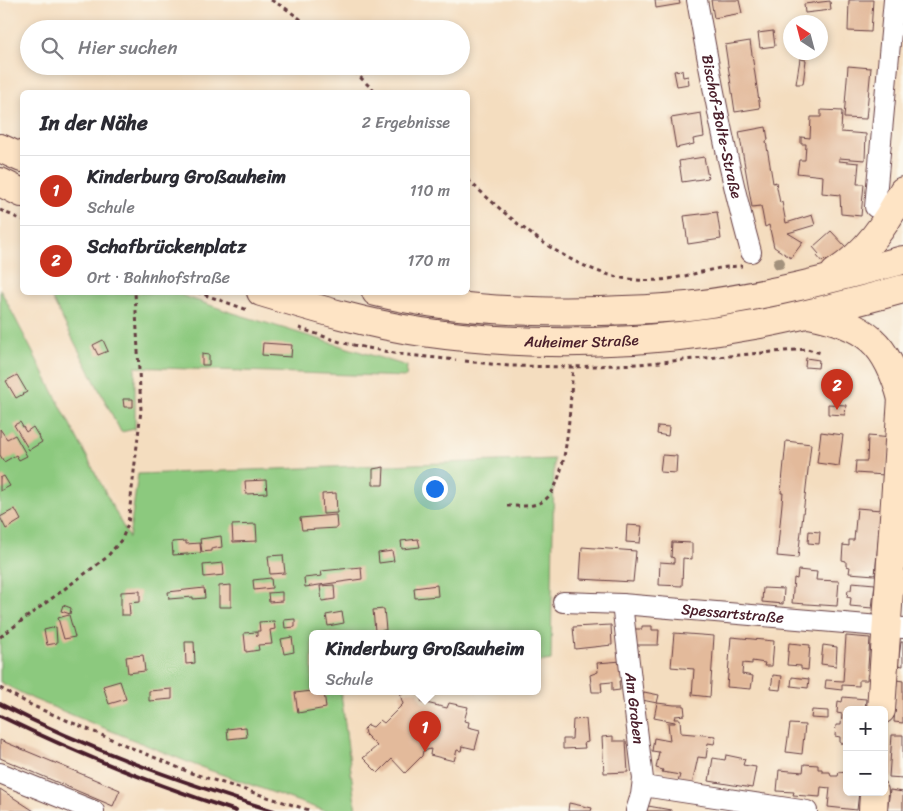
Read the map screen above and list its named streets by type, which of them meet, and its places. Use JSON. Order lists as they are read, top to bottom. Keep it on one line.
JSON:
{"streets":{"main road":["Auheimer Straße"],"street":["Bischof-Bolte-Straße","Spessartstraße","Am Graben"]},"crossings":[["Spessartstraße","Am Graben"]],"north":"top left","page":{"search":"Hier suchen","heading":["In der Nähe","2 Ergebnisse"],"list":[{"mark":"1","name":"Kinderburg Großauheim","note":"Schule","value":"110 m"},{"mark":"2","name":"Schafbrückenplatz","note":"Ort · Bahnhofstraße","value":"170 m"}],"pins":["2","1"],"popup":["Kinderburg Großauheim","Schule"],"map_buttons":["+","−"]}}
